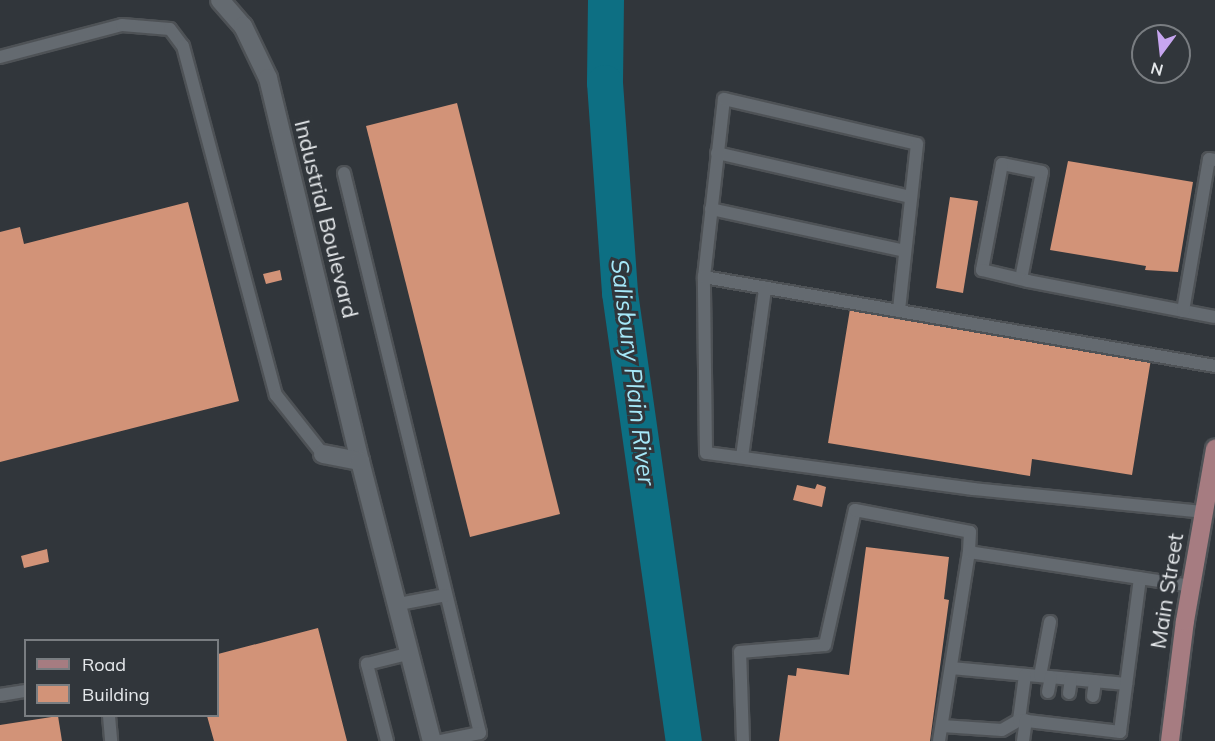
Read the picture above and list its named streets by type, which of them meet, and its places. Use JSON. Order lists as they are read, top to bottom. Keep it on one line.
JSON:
{"streets":{"main road":["Main Street"],"street":["Industrial Boulevard"]},"water":["Salisbury Plain River"],"legend":["Road","Building"],"north":"bottom"}
